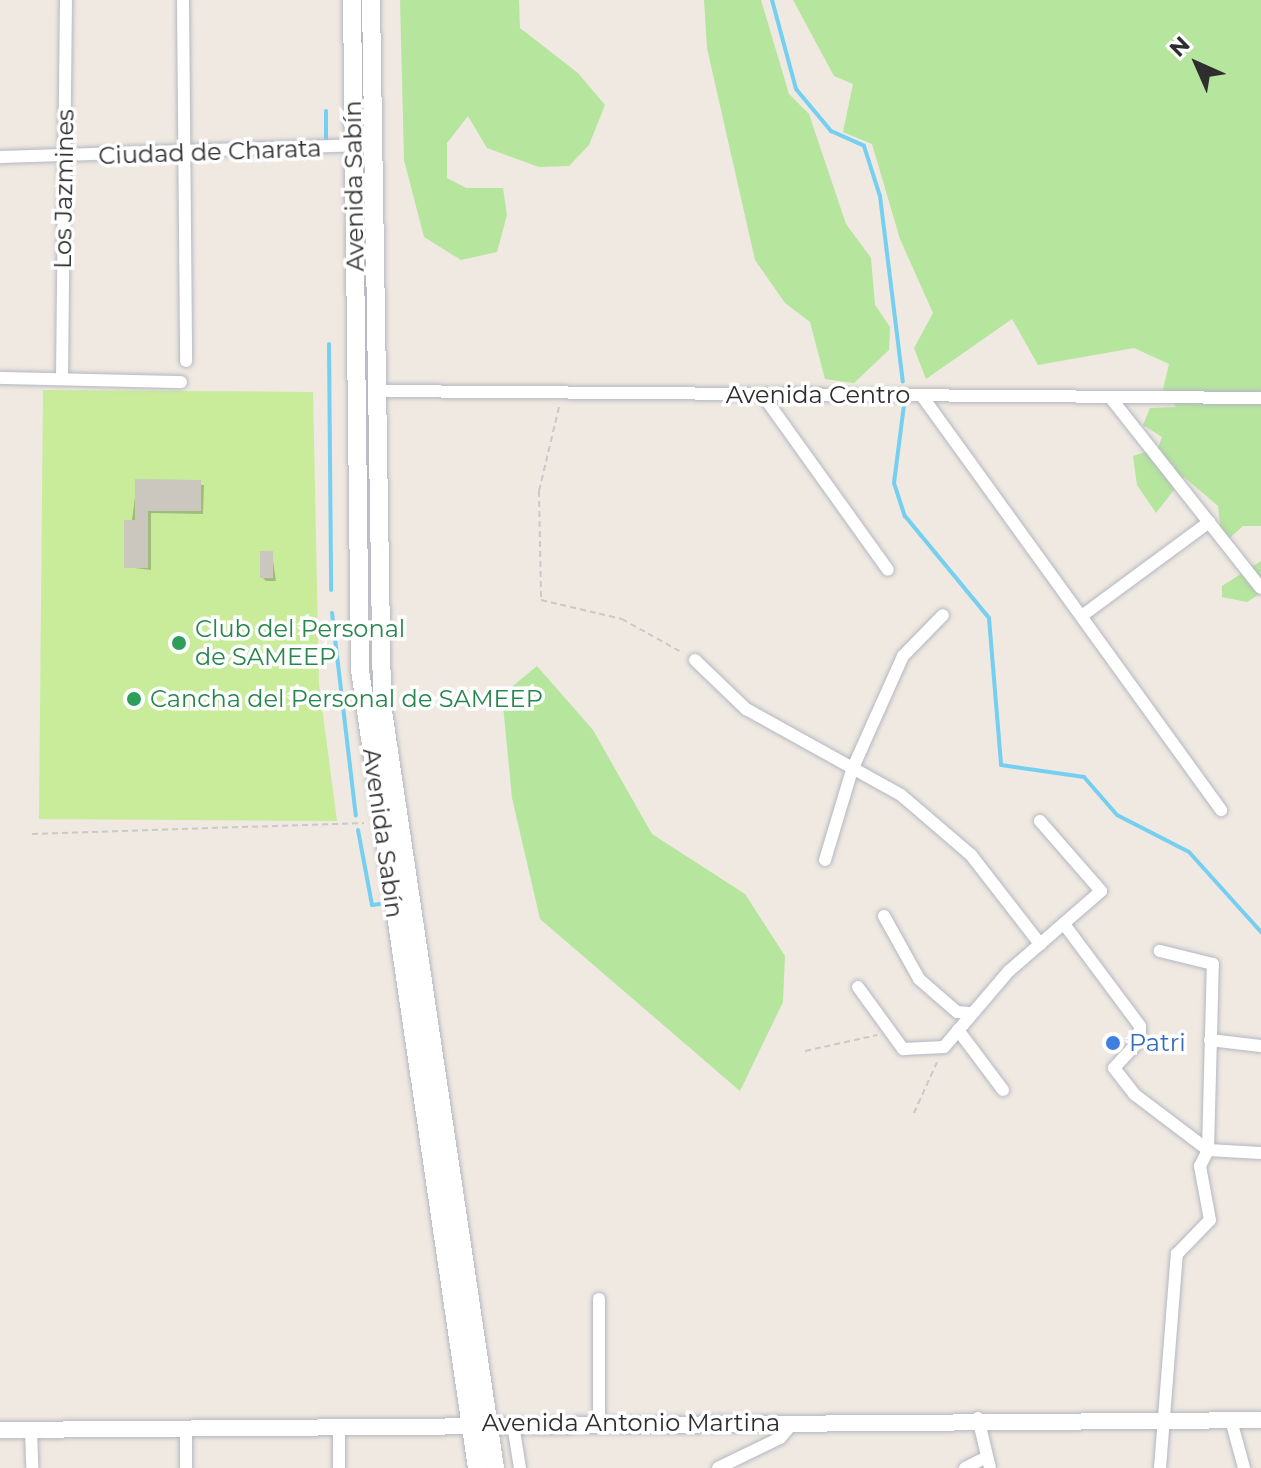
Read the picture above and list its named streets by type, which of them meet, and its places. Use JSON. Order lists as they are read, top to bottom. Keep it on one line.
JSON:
{"streets":{"main road":["Avenida Sabín"],"street":["Ciudad de Charata","Los Jazmines","Avenida Centro","Avenida Antonio Martina"]},"crossings":[["Ciudad de Charata","Avenida Sabín"],["Ciudad de Charata","Los Jazmines"],["Avenida Sabín","Avenida Centro"],["Avenida Sabín","Avenida Antonio Martina"]],"places":["Club del Personal de SAMEEP","Cancha del Personal de SAMEEP","Patri"],"north":"top left"}
